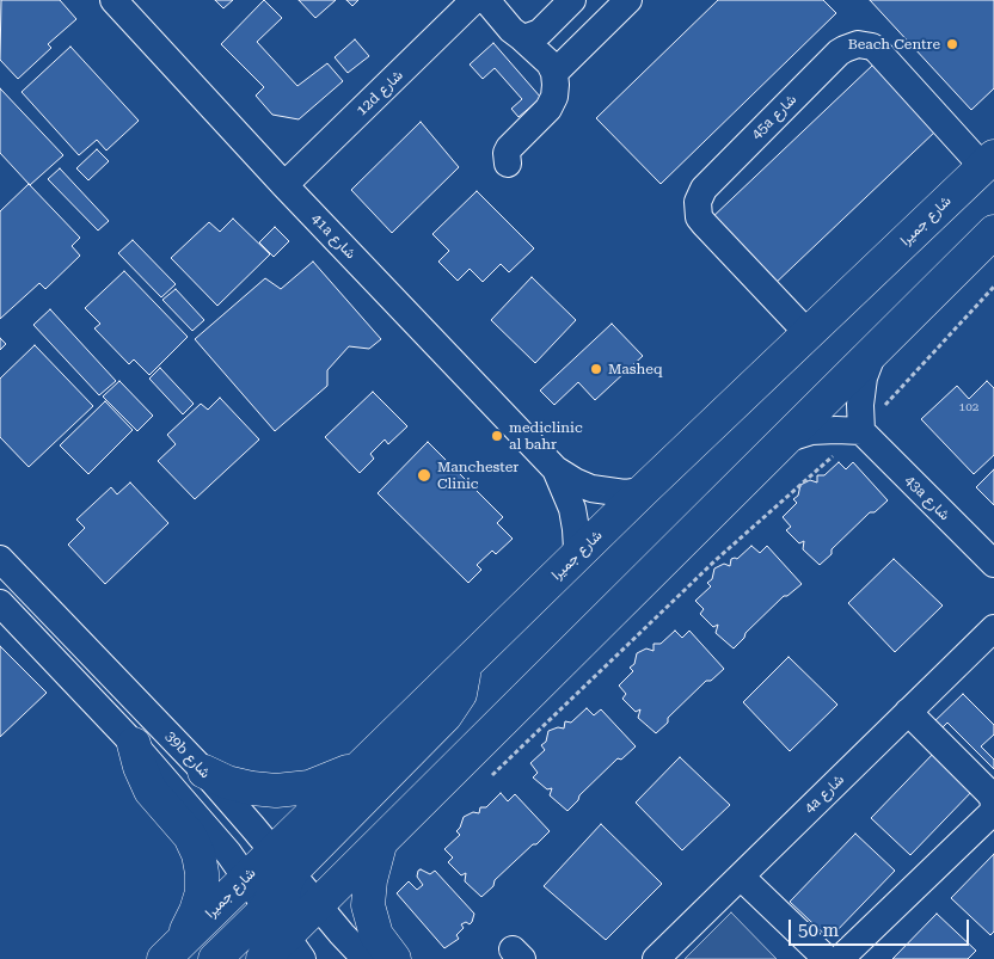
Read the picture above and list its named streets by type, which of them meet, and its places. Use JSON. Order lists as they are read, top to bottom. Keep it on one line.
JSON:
{"streets":{"main road":["شارع جميرا"],"street":["12d شارع","45a شارع","41a شارع","43a شارع","39b شارع","4a شارع"]},"crossings":[["12d شارع","41a شارع"],["45a شارع","شارع جميرا"],["شارع جميرا","41a شارع"],["شارع جميرا","39b شارع"]],"places":["Beach Centre","Masheq","mediclinic al bahr","Manchester Clinic"],"house_numbers":["102"],"scale_bar":"50 m"}
